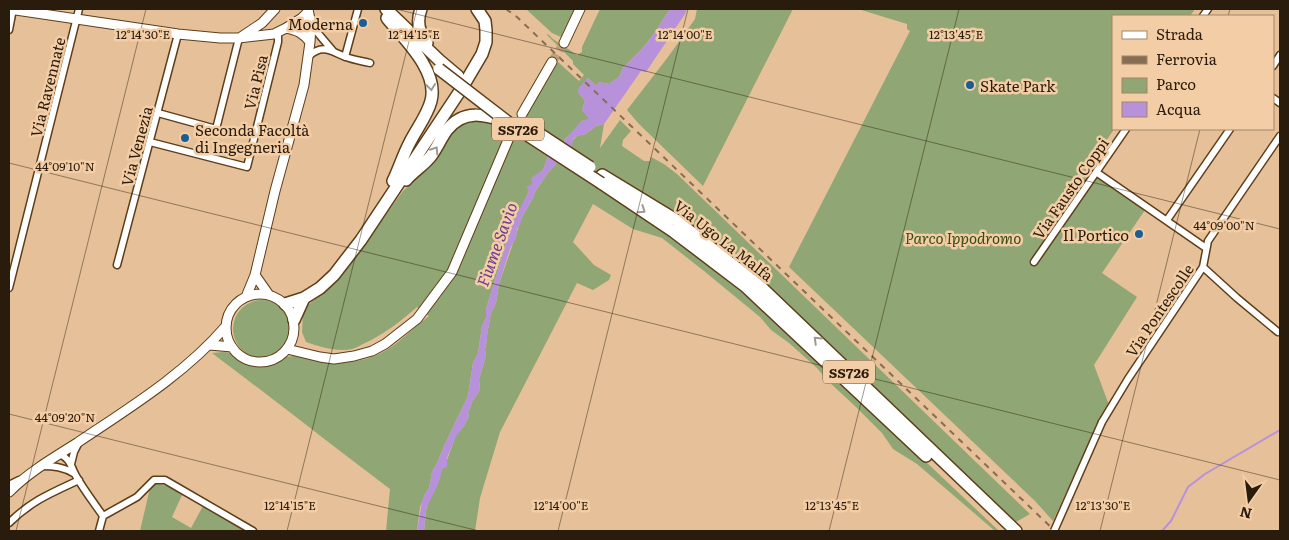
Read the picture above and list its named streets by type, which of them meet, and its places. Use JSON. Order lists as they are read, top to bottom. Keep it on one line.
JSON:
{"streets":{"highway":["SS726","Via Ugo La Malfa"],"street":["Via Pisa","Via Ravennate","Via Venezia","Via Fausto Coppi","Via Pontescolle"]},"crossings":[["Via Pisa","Via Venezia"]],"water":["Fiume Savio"],"parks":["Parco Ippodromo"],"places":["Moderna","Skate Park","Seconda Facoltà di Ingegneria","Il Portico"],"legend":["Strada","Ferrovia","Parco","Acqua"],"north":"bottom","coordinates":["12°14'30\"E","12°14'15\"E","12°14'00\"E","12°13'45\"E","44°09'10\"N","44°09'00\"N","44°09'20\"N","12°13'30\"E"]}
